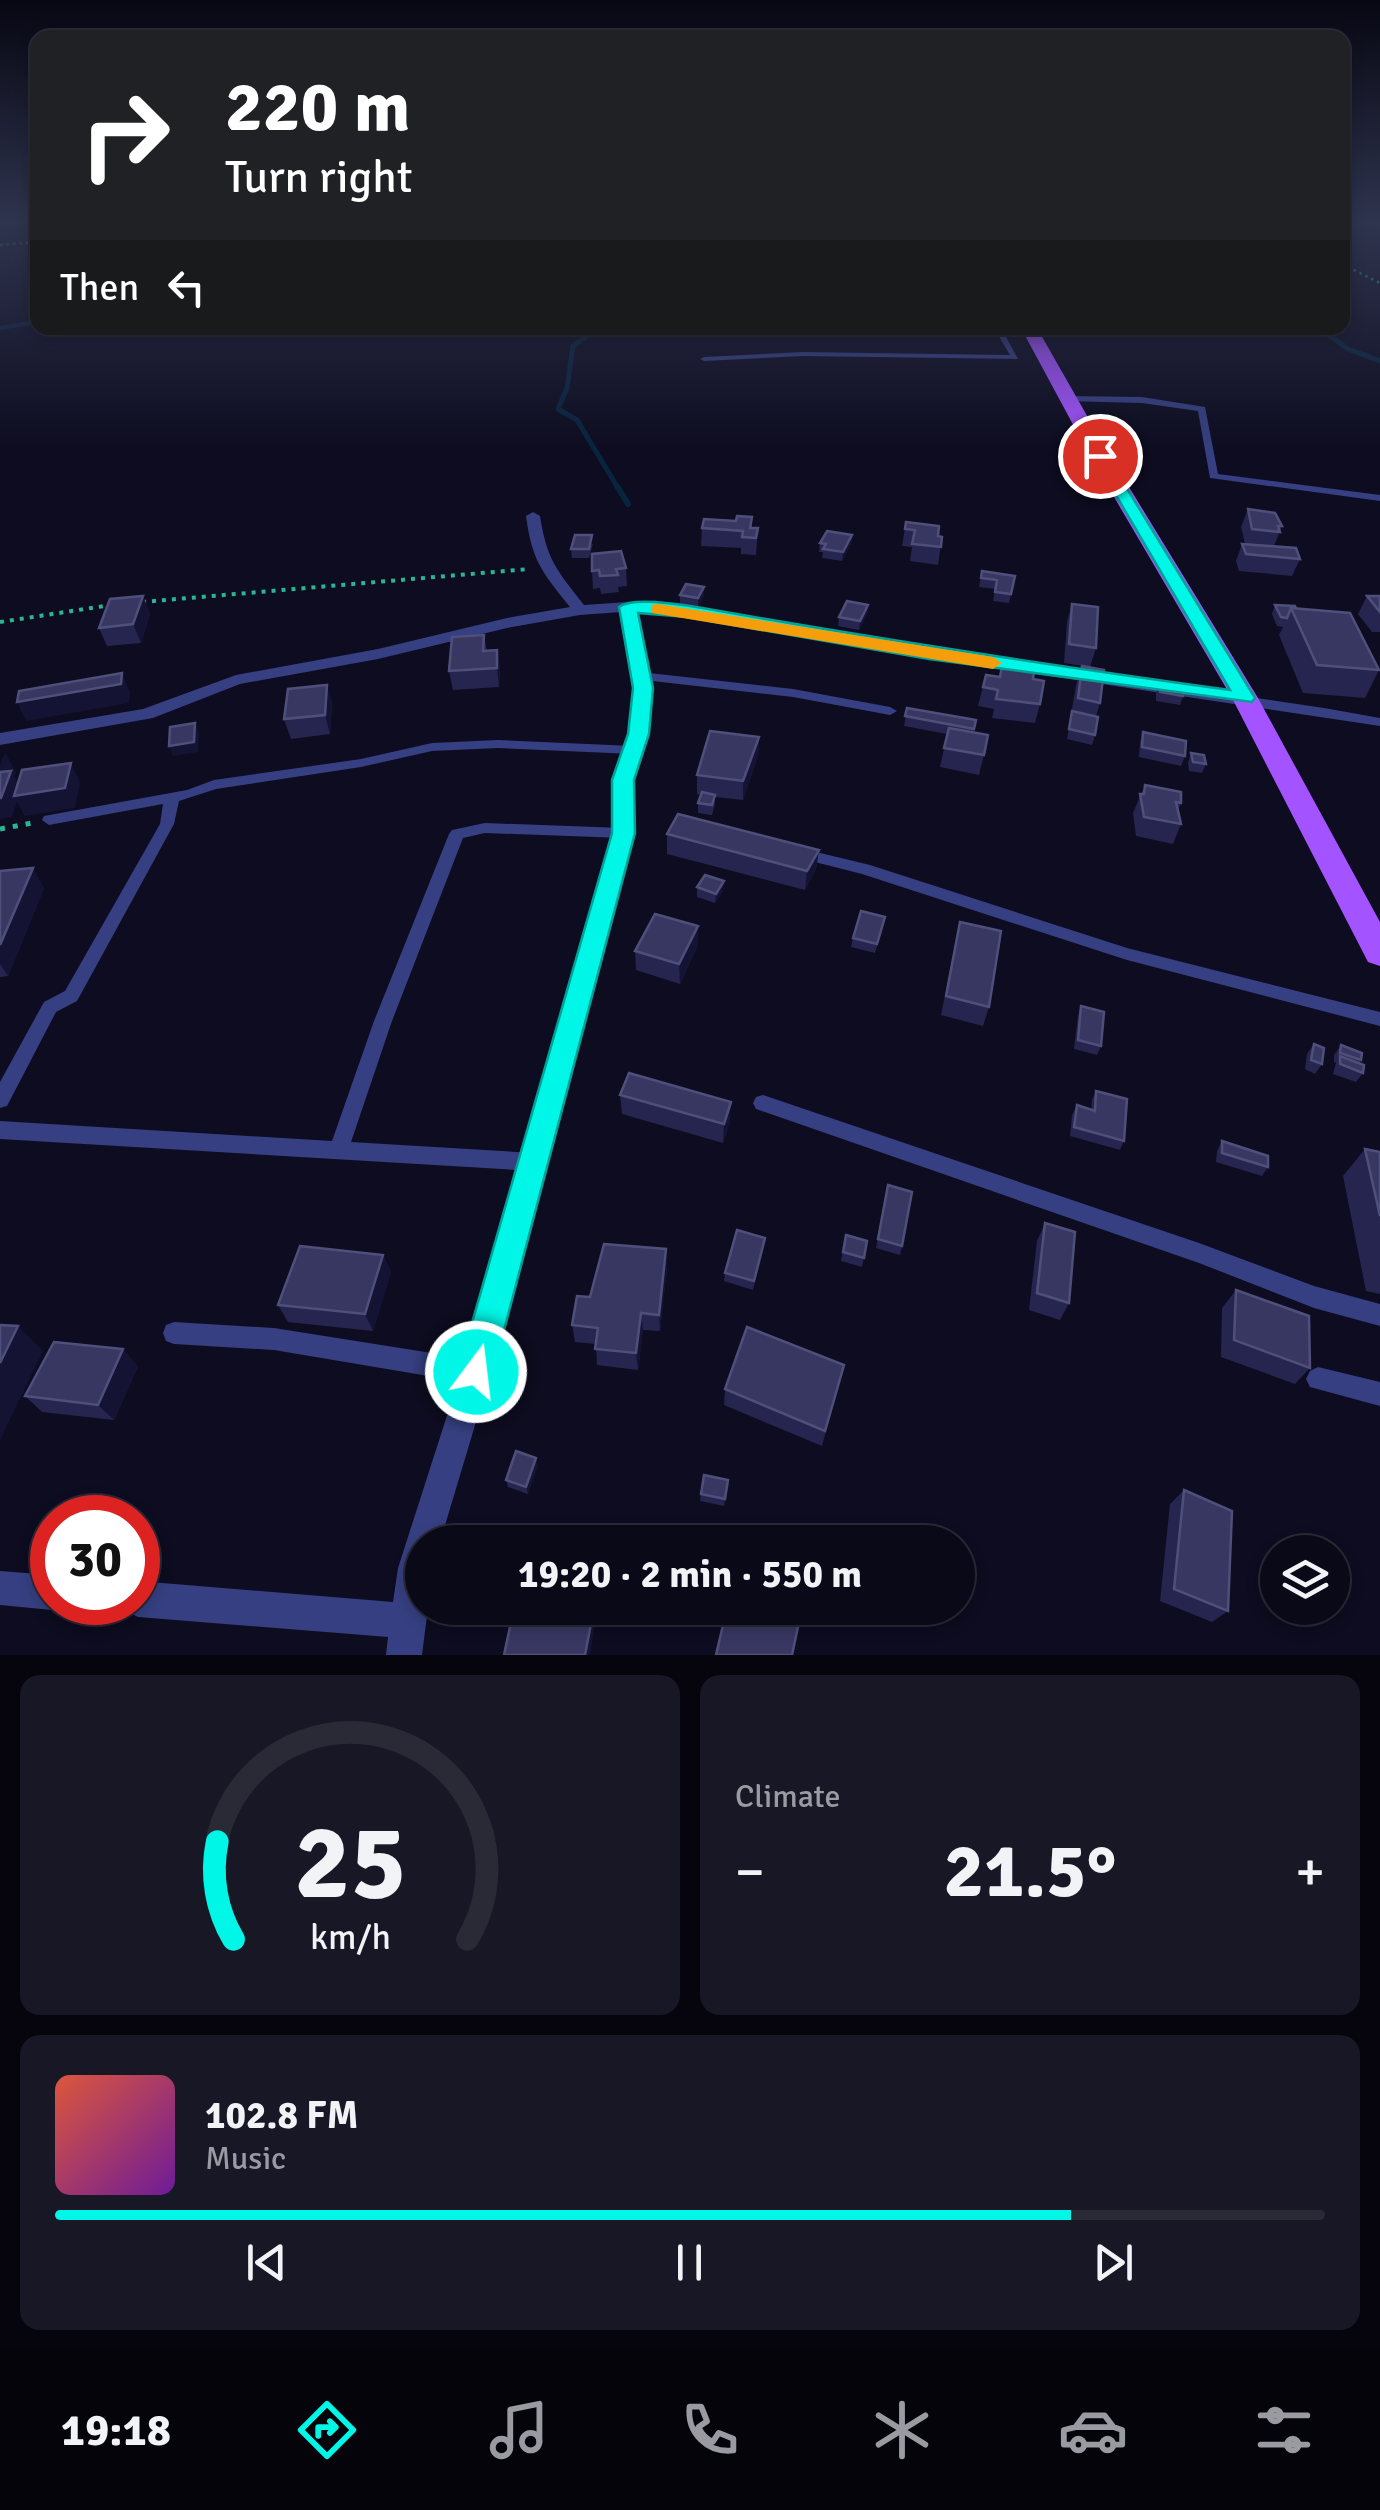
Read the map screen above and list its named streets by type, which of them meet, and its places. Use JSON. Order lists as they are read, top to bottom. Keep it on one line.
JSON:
{"page":{"turn":["220 m","Turn right"],"then":"Then","limit":"30","trip":"19:20 · 2 min · 550 m","tile":"Climate","heat":["−","21.5°","+"],"song":["102.8 FM","Music"],"tabs":"19:18","gauge":["25","km/h"]}}
